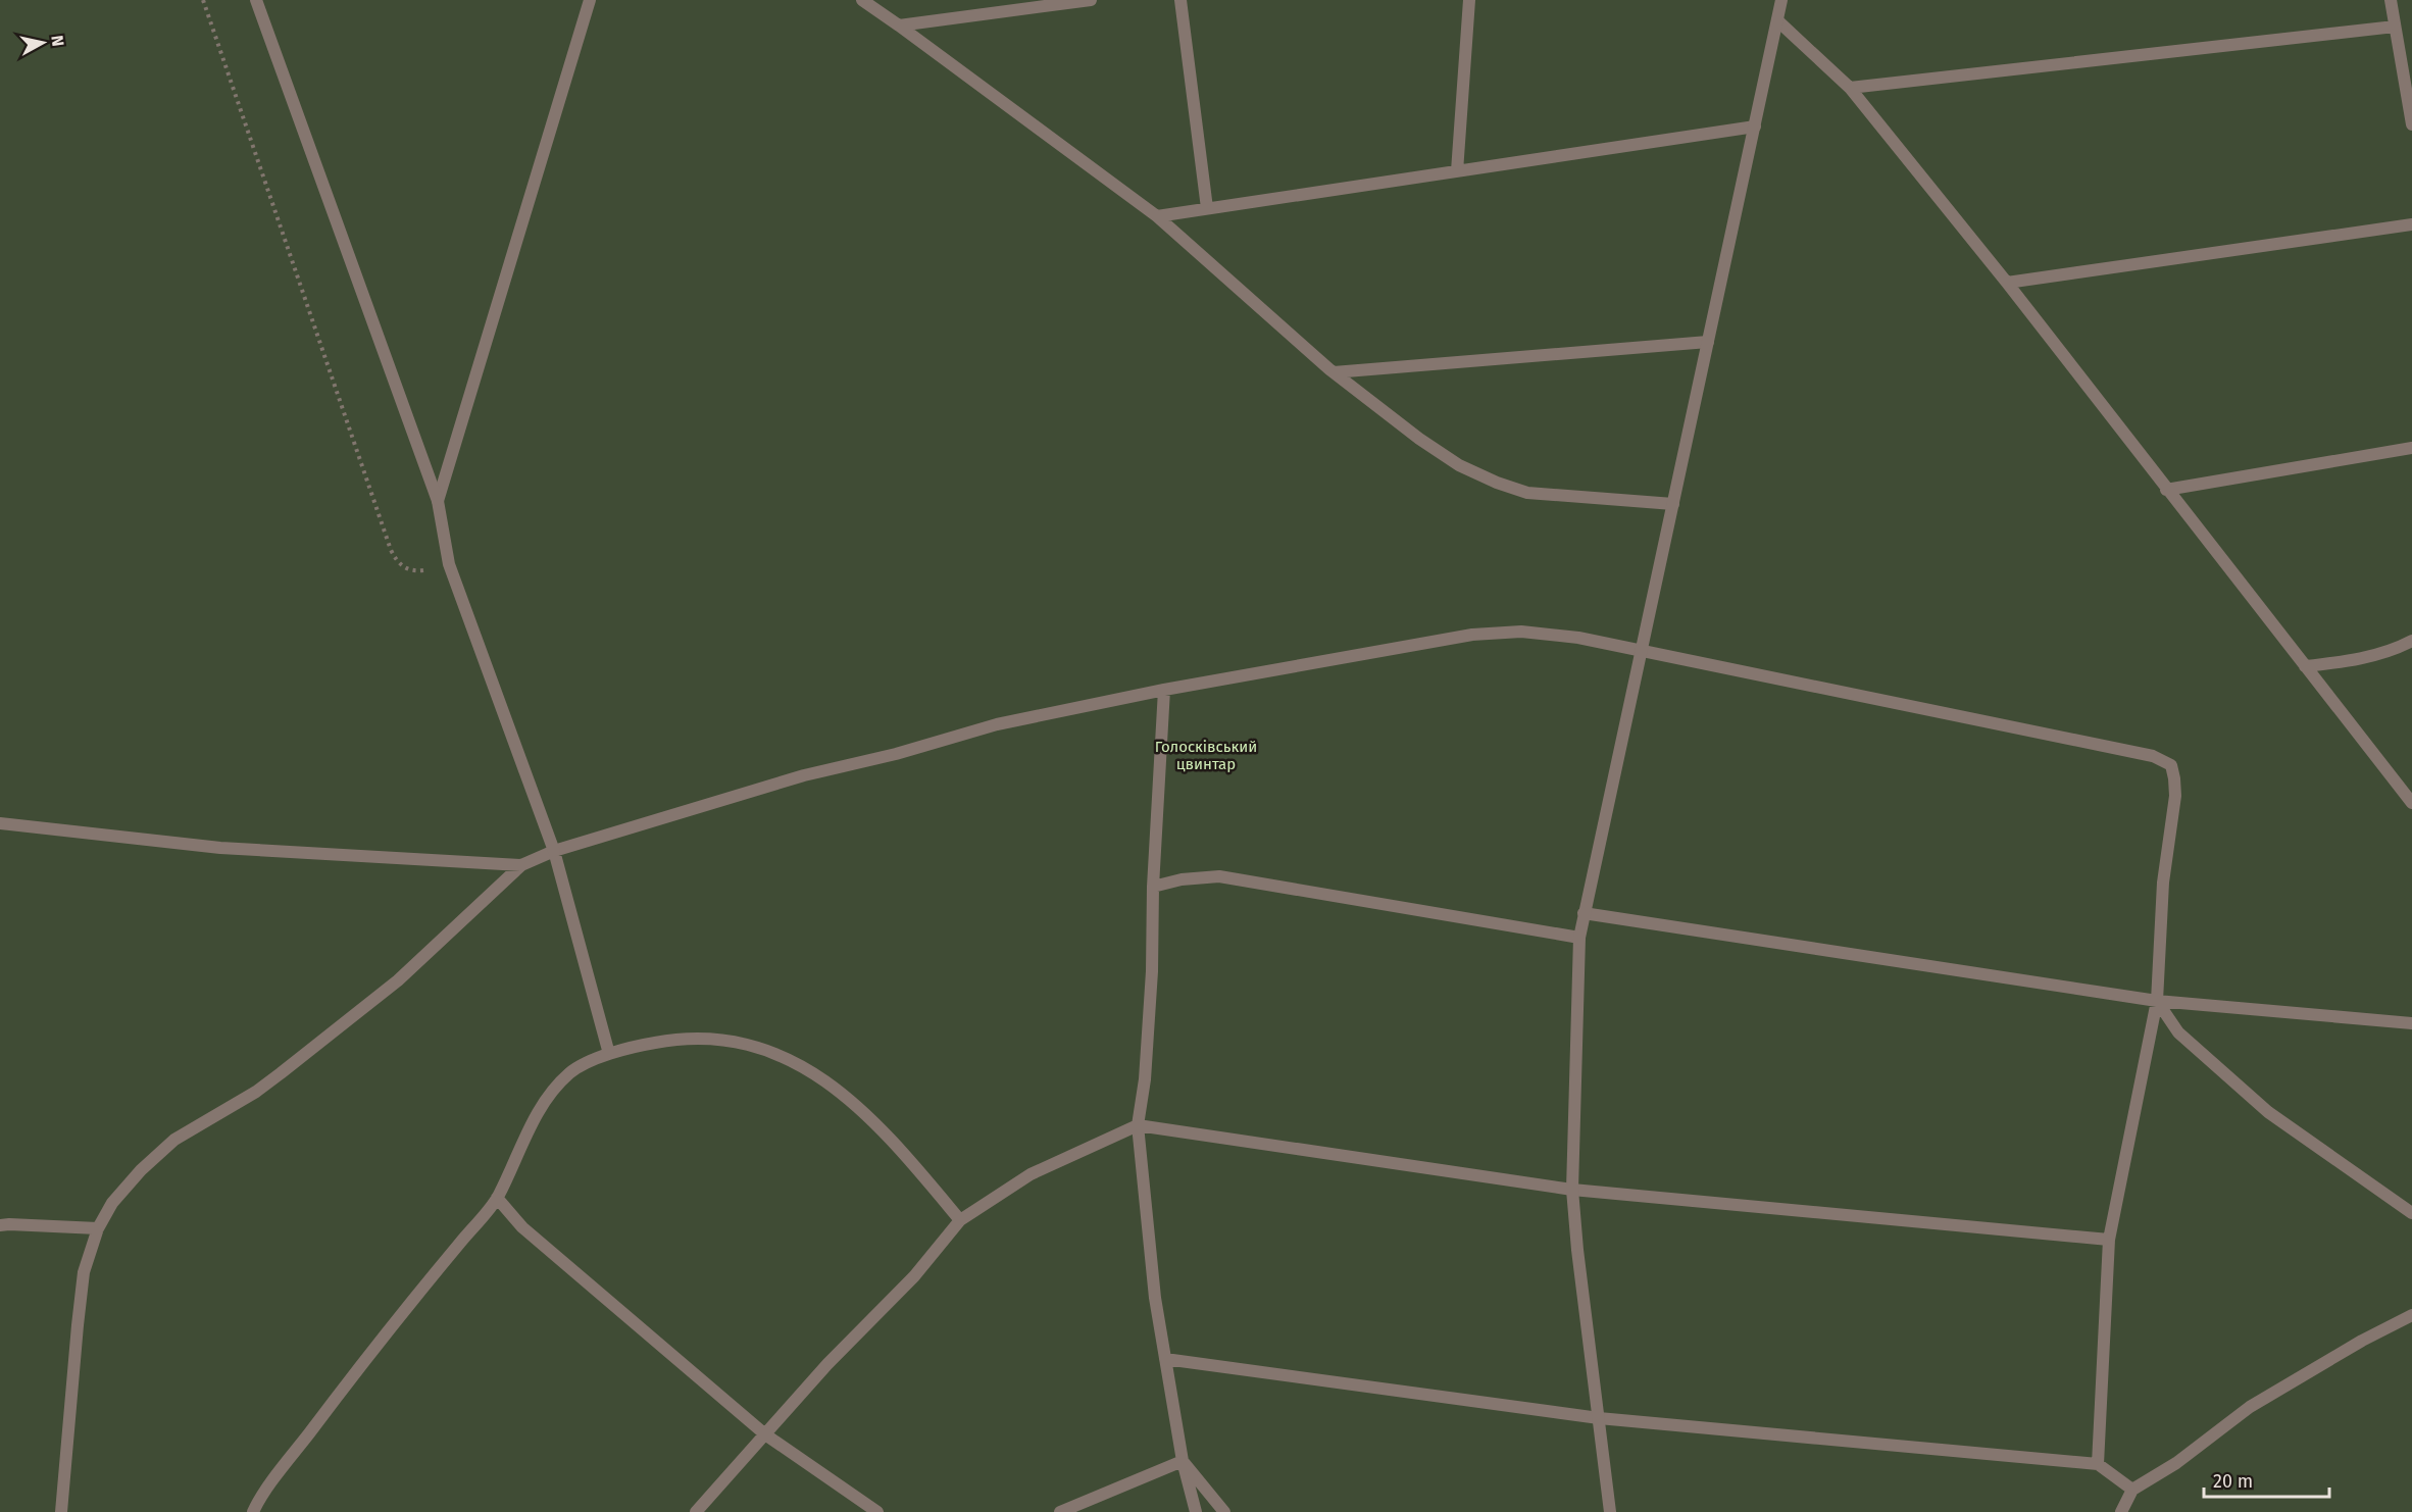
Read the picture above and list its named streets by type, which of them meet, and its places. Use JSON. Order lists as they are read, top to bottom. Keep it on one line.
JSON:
{"parks":["Голосківський цвинтар"],"scale_bar":"20 m","north":"right"}
